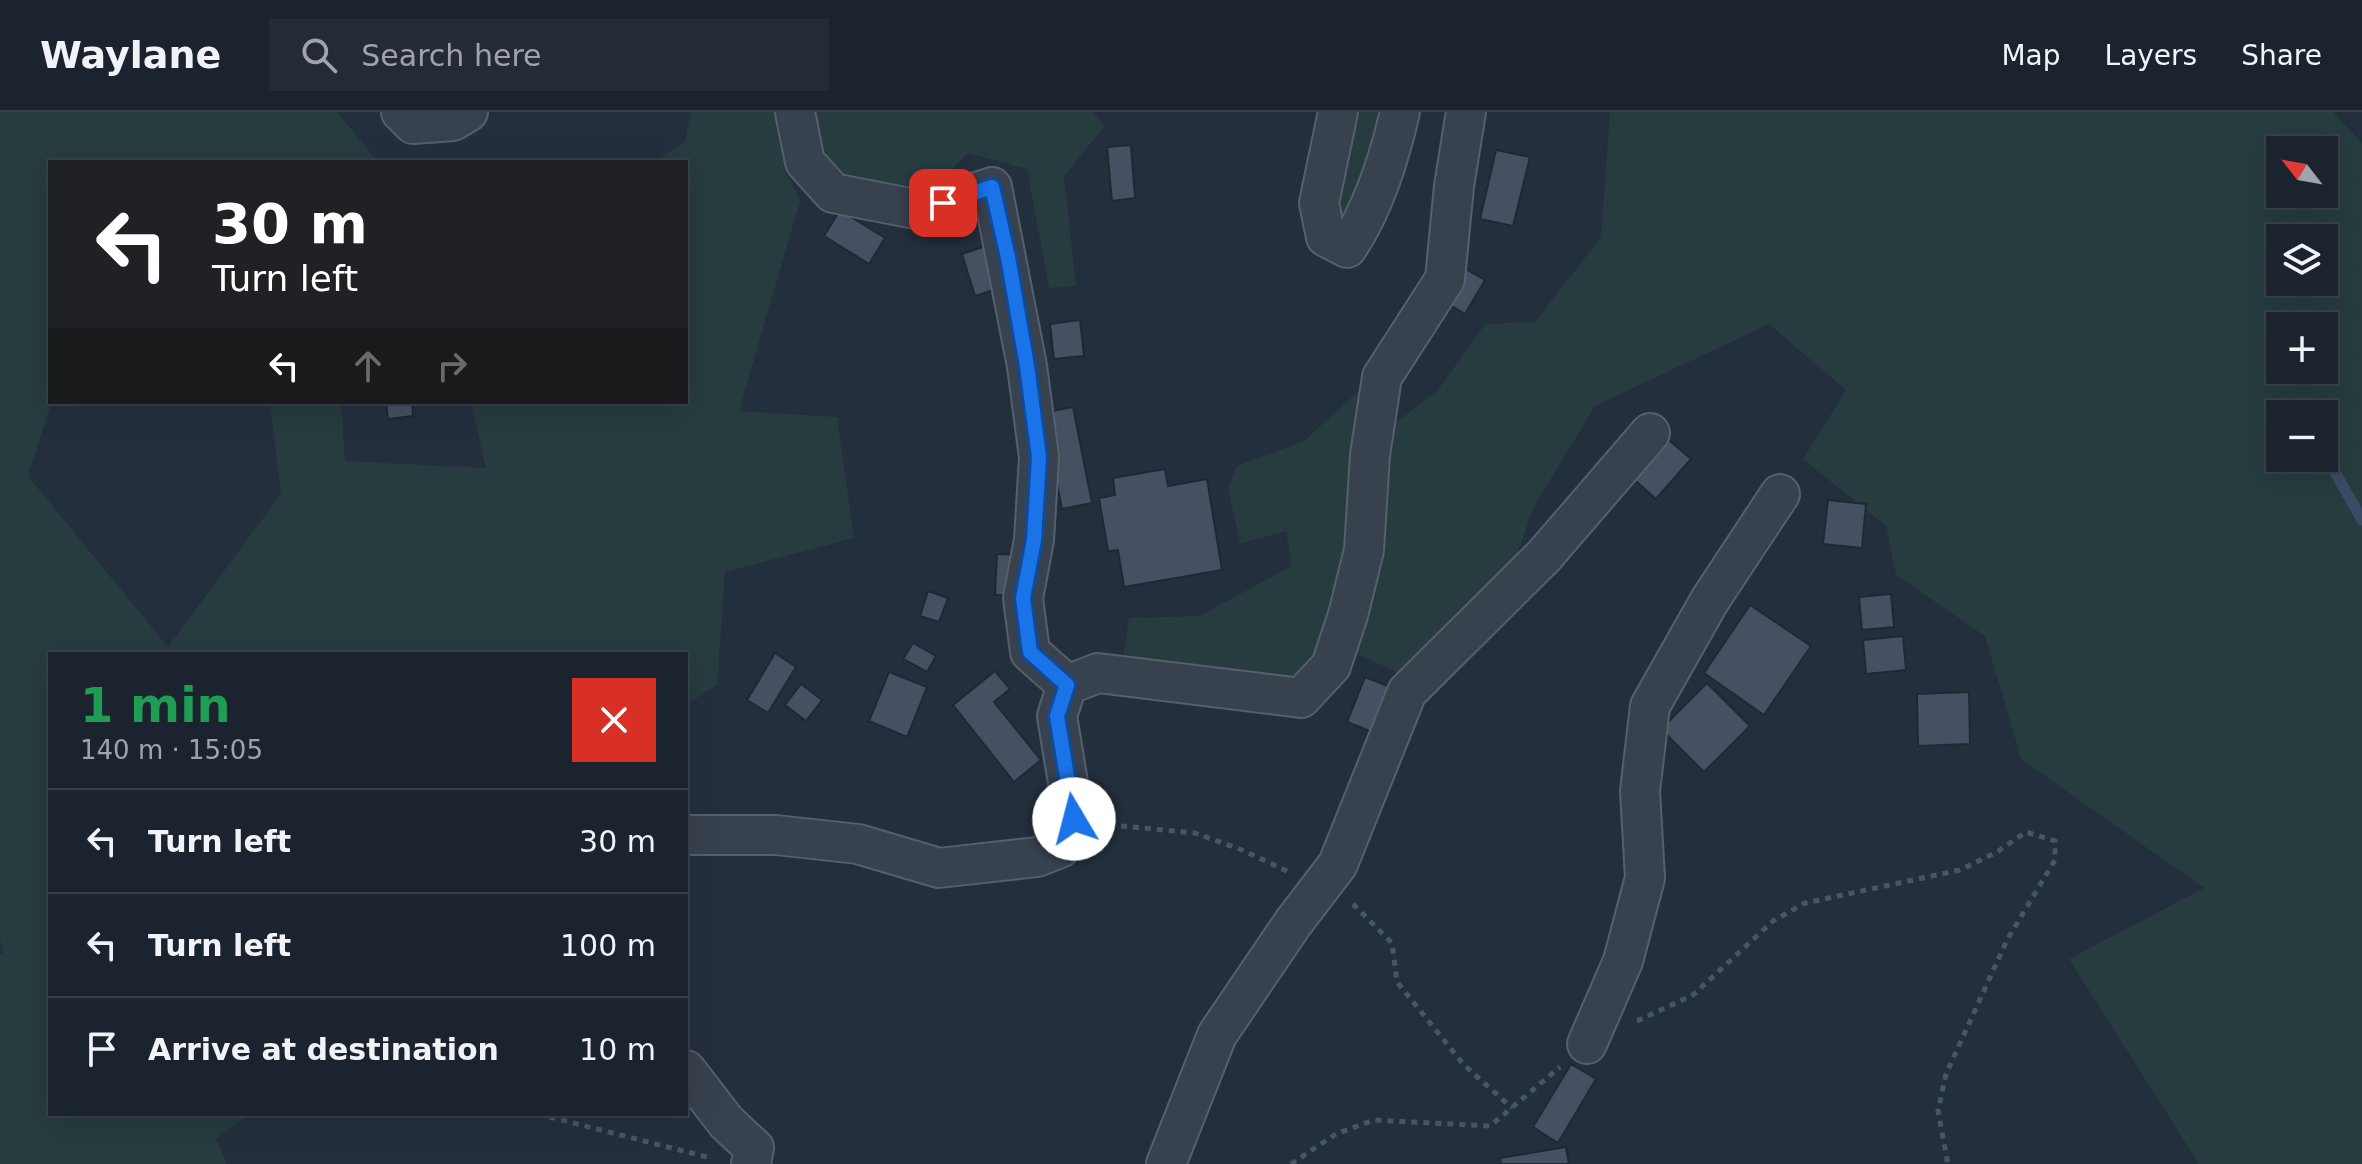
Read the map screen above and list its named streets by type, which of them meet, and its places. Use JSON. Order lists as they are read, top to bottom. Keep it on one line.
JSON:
{"north":"top left","page":{"header":"Waylane","search":"Search here","nav":["Map","Layers","Share"],"map_buttons":["+","−"],"turn":["30 m","Turn left"],"heading":["1 min","140 m · 15:05"],"list":[{"name":"Turn left","value":"30 m"},{"name":"Turn left","value":"100 m"},{"name":"Arrive at destination","value":"10 m"}]}}
